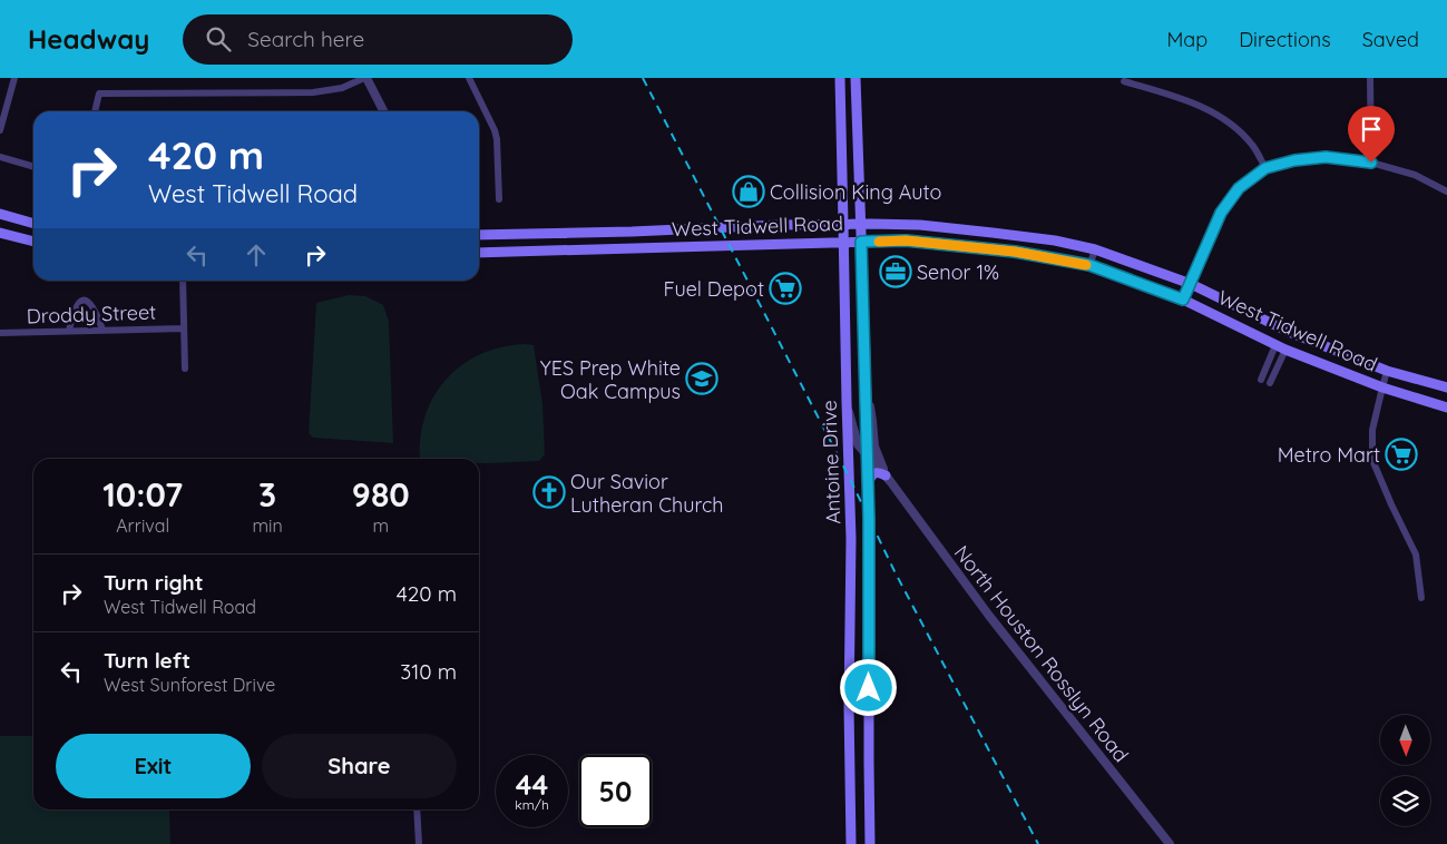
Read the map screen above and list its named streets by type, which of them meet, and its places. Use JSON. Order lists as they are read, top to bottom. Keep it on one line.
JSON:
{"streets":{"main road":["West Tidwell Road","Antoine Drive"],"street":["Droddy Street","North Houston Rosslyn Road"]},"crossings":[["West Tidwell Road","Antoine Drive"],["Antoine Drive","North Houston Rosslyn Road"]],"places":{"shop":["Collision King Auto"],"office":["Senor 1%"],"supermarket":["Fuel Depot","Metro Mart"],"school or university":["YES Prep White Oak Campus"],"church":["Our Savior Lutheran Church"]},"north":"bottom","page":{"header":"Headway","search":"Search here","nav":["Map","Directions","Saved"],"turn":["420 m","West Tidwell Road"],"eta":["10:07","Arrival","3","min","980","m"],"list":[{"name":"Turn right","note":"West Tidwell Road","value":"420 m"},{"name":"Turn left","note":"West Sunforest Drive","value":"310 m"}],"buttons":["Exit","Share"],"speed":"44 km/h","limit":"50"}}
